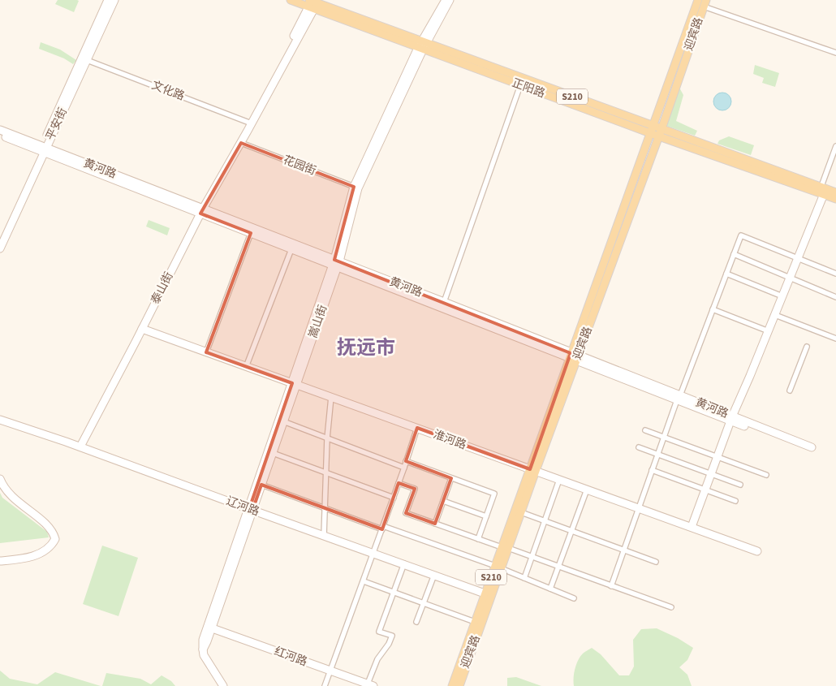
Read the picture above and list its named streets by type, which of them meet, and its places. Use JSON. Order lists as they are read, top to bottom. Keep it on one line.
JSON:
{"streets":{"main road":["迎宾路","正阳路","S210","平安街","黄河路","泰山街","嵩山街","淮河路","辽河路","红河路"],"street":["文化路","花园街"]},"crossings":[["迎宾路","正阳路"],["迎宾路","黄河路"],["迎宾路","淮河路"],["迎宾路","辽河路"],["正阳路","泰山街"],["正阳路","嵩山街"],["文化路","平安街"],["文化路","泰山街"],["平安街","黄河路"],["花园街","泰山街"],["花园街","嵩山街"],["黄河路","泰山街"],["黄河路","嵩山街"],["泰山街","淮河路"],["泰山街","辽河路"],["嵩山街","淮河路"],["嵩山街","辽河路"],["嵩山街","红河路"]],"districts":["抚远市"]}
